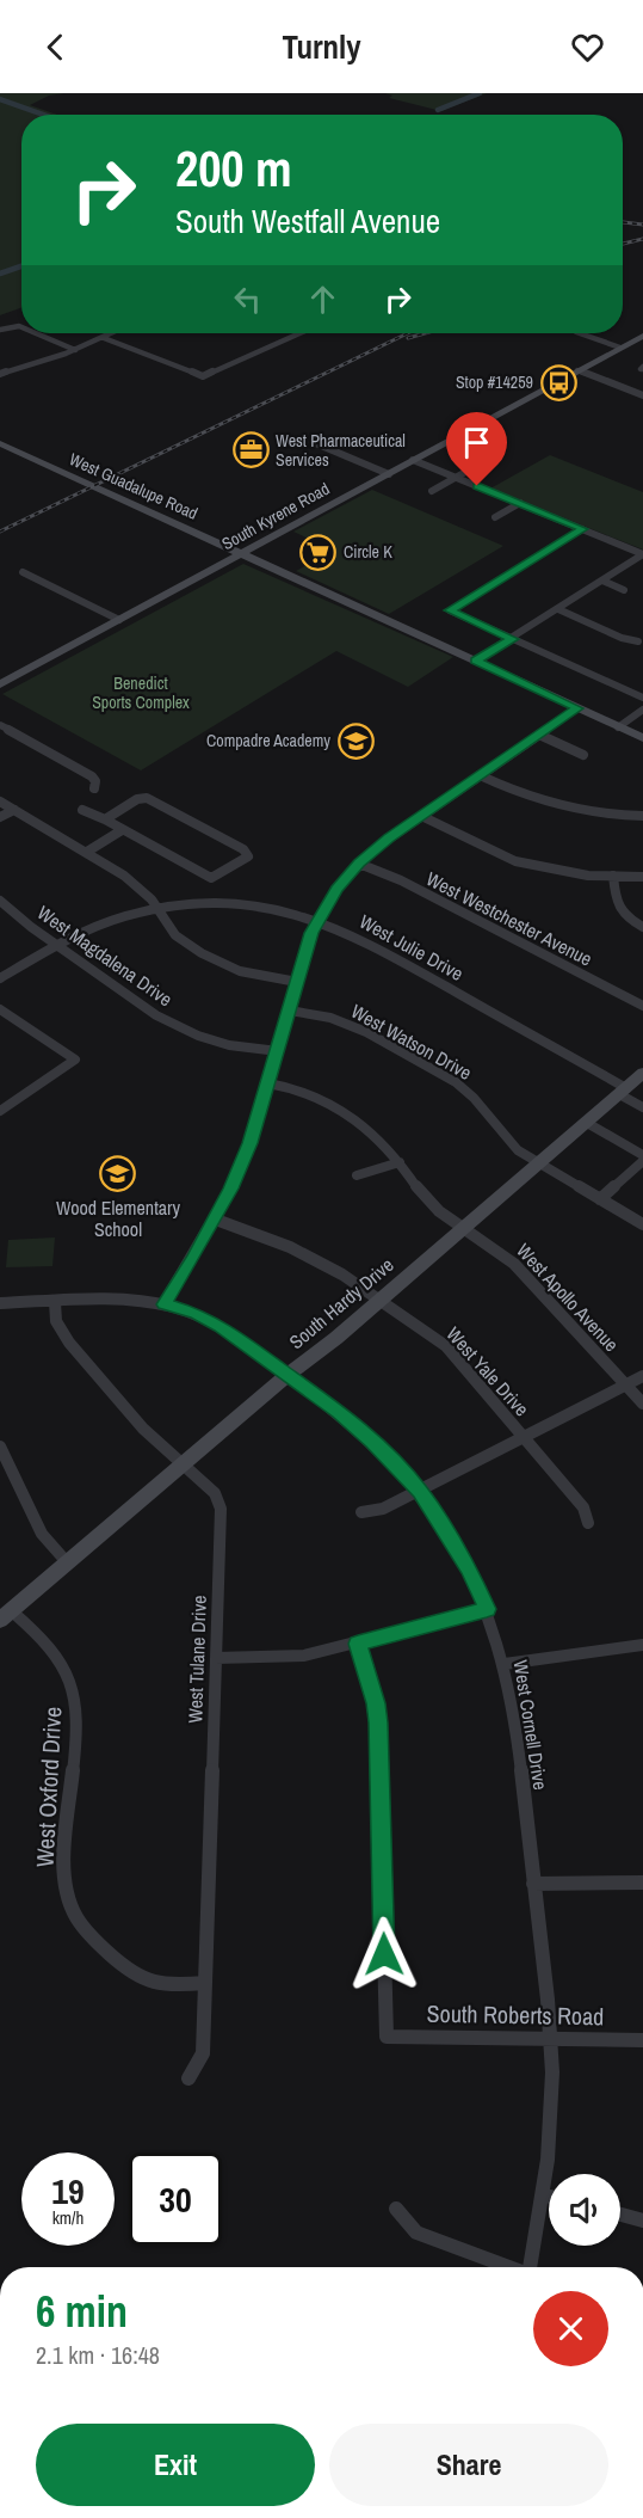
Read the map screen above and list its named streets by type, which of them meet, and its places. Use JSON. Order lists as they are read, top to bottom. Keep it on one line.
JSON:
{"streets":{"main road":["West Guadalupe Road","South Kyrene Road","South Hardy Drive"],"street":["West Westchester Avenue","West Julie Drive","West Magdalena Drive","West Watson Drive","West Apollo Avenue","West Yale Drive","West Tulane Drive","West Cornell Drive","West Oxford Drive","South Roberts Road"]},"crossings":[["West Guadalupe Road","South Kyrene Road"],["West Julie Drive","West Magdalena Drive"],["West Julie Drive","South Hardy Drive"],["West Watson Drive","South Hardy Drive"],["West Apollo Avenue","South Hardy Drive"],["South Hardy Drive","West Yale Drive"],["South Hardy Drive","West Tulane Drive"],["South Hardy Drive","West Cornell Drive"],["South Hardy Drive","West Oxford Drive"],["West Tulane Drive","West Cornell Drive"],["West Tulane Drive","West Oxford Drive"],["West Cornell Drive","South Roberts Road"]],"parks":["Benedict Sports Complex"],"places":{"bus stop":["Stop #14259"],"office":["West Pharmaceutical Services"],"supermarket":["Circle K"],"school or university":["Compadre Academy","Wood Elementary School"]},"page":{"header":"Turnly","turn":["200 m","South Westfall Avenue"],"speed":"19 km/h","limit":"30","heading":["6 min","2.1 km · 16:48"],"buttons":["Exit","Share"]}}
